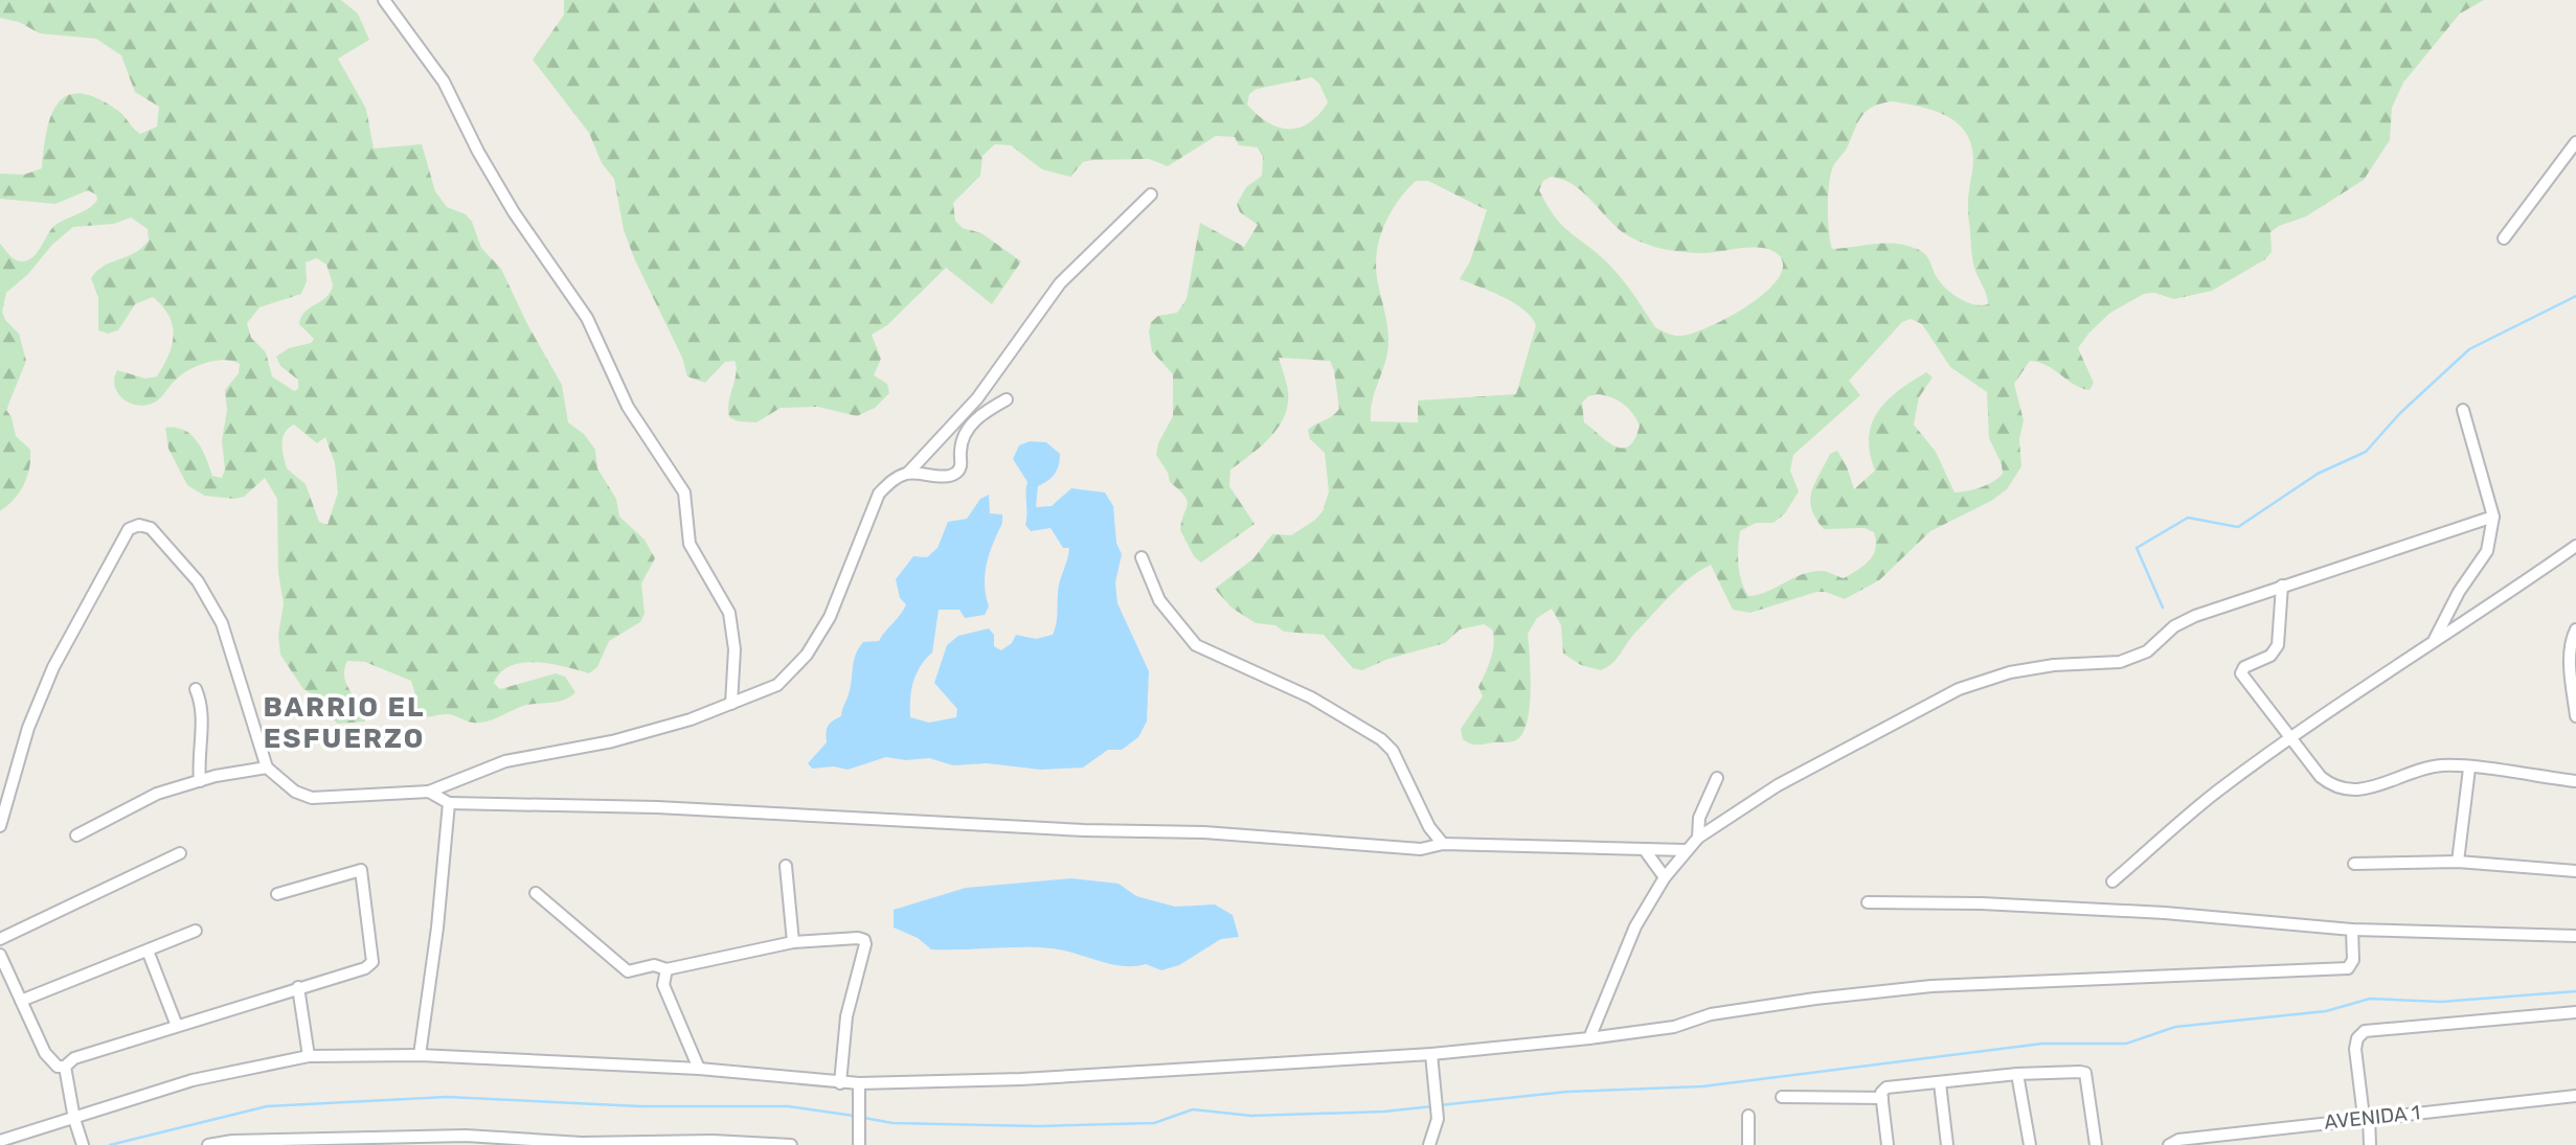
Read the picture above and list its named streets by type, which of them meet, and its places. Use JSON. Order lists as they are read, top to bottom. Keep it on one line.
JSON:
{"streets":{"street":["AVENIDA 1"]},"districts":["BARRIO EL ESFUERZO"]}
